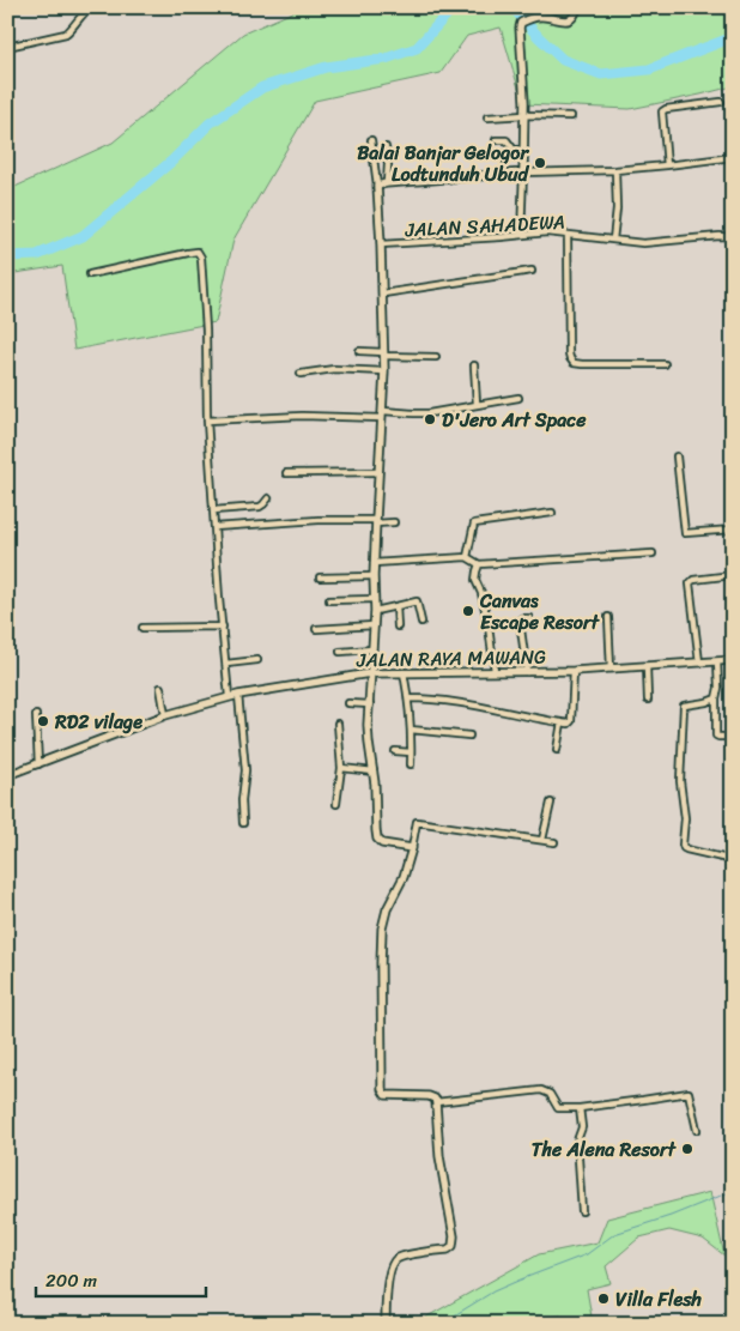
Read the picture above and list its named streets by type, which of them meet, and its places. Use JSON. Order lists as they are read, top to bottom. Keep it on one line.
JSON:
{"streets":{"street":["JALAN SAHADEWA","JALAN RAYA MAWANG"]},"places":["Balai Banjar Gelogor Lodtunduh Ubud","D'Jero Art Space","Canvas Escape Resort","RD2 vilage","The Alena Resort","Villa Flesh"],"scale_bar":"200 m"}
